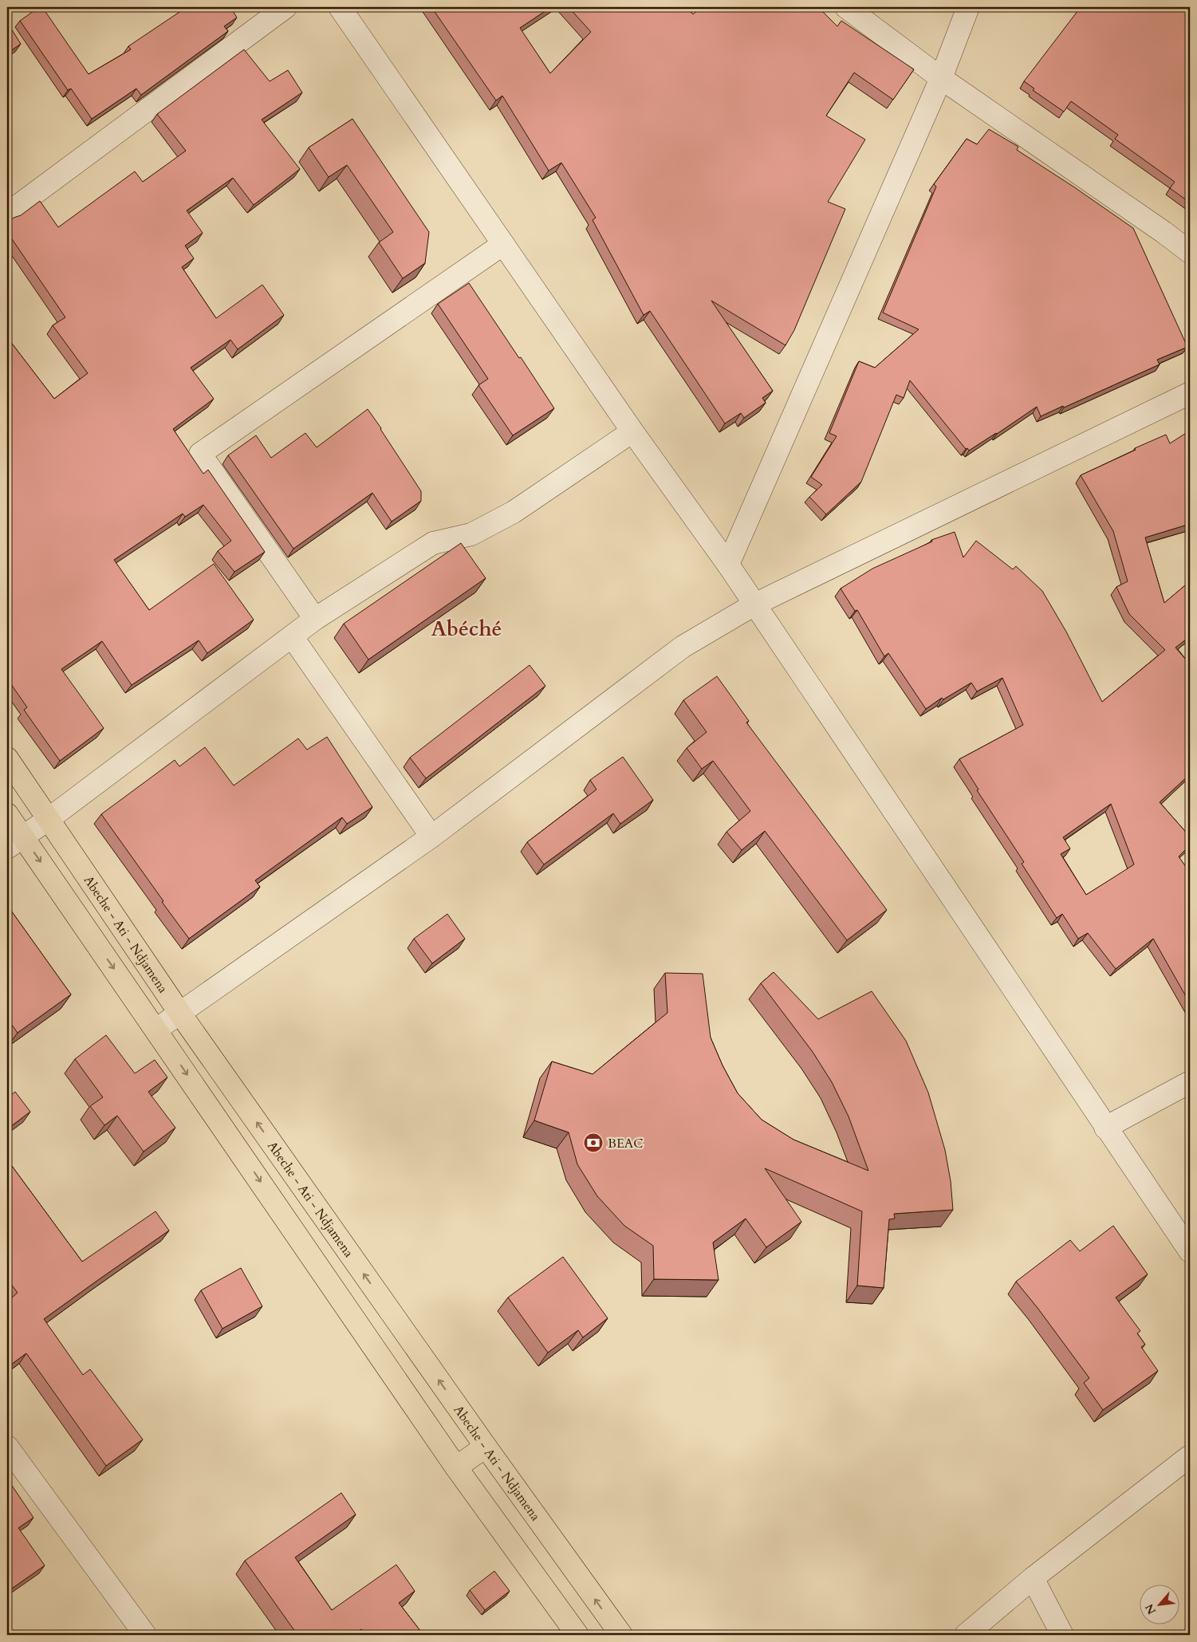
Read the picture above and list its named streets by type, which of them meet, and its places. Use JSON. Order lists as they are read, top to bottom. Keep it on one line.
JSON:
{"streets":{"highway":["Abeche - Ati - Ndjamena"]},"districts":["Abéché"],"places":{"bank":["BEAC"]},"north":"bottom left"}
